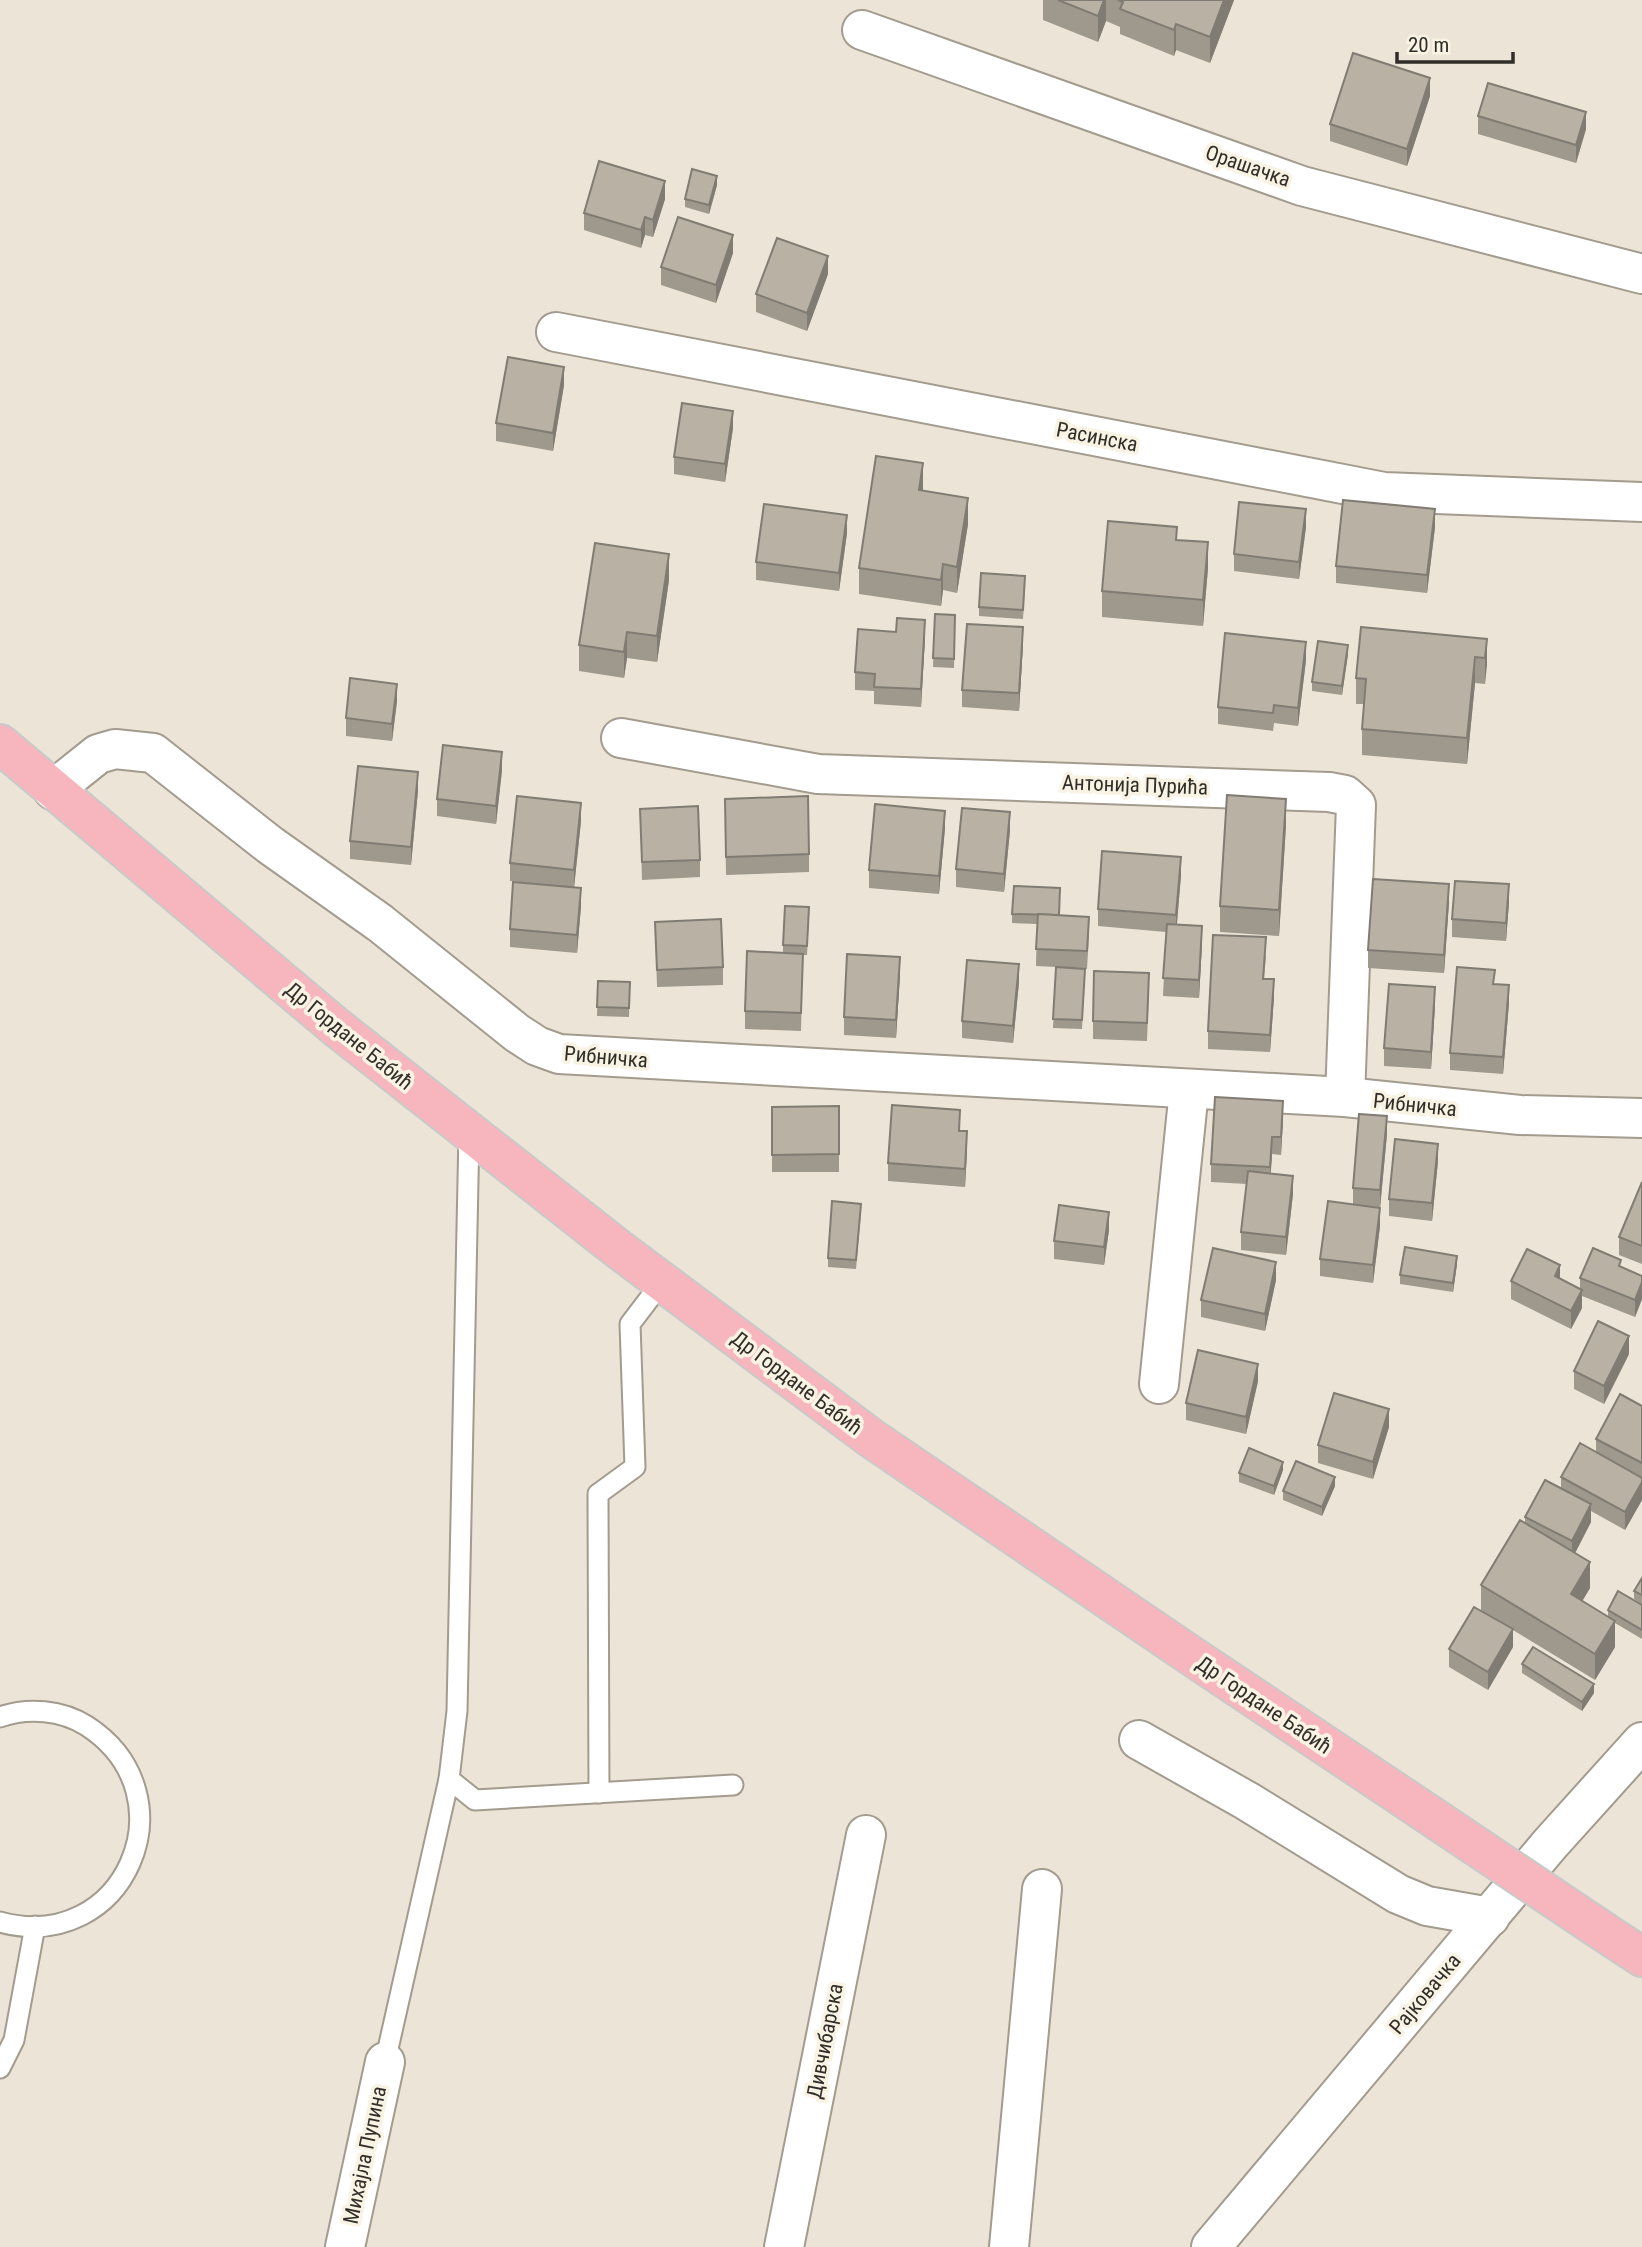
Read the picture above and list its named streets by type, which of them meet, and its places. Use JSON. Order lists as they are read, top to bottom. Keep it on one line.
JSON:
{"streets":{"main road":["Др Гордане Бабић"],"street":["Орашачка","Расинска","Антонија Пурића","Рибничка","Рајковачка","Дивчибарска","Михајла Пупина"]},"crossings":[["Антонија Пурића","Рибничка"],["Др Гордане Бабић","Рибничка"]],"scale_bar":"20 m"}
